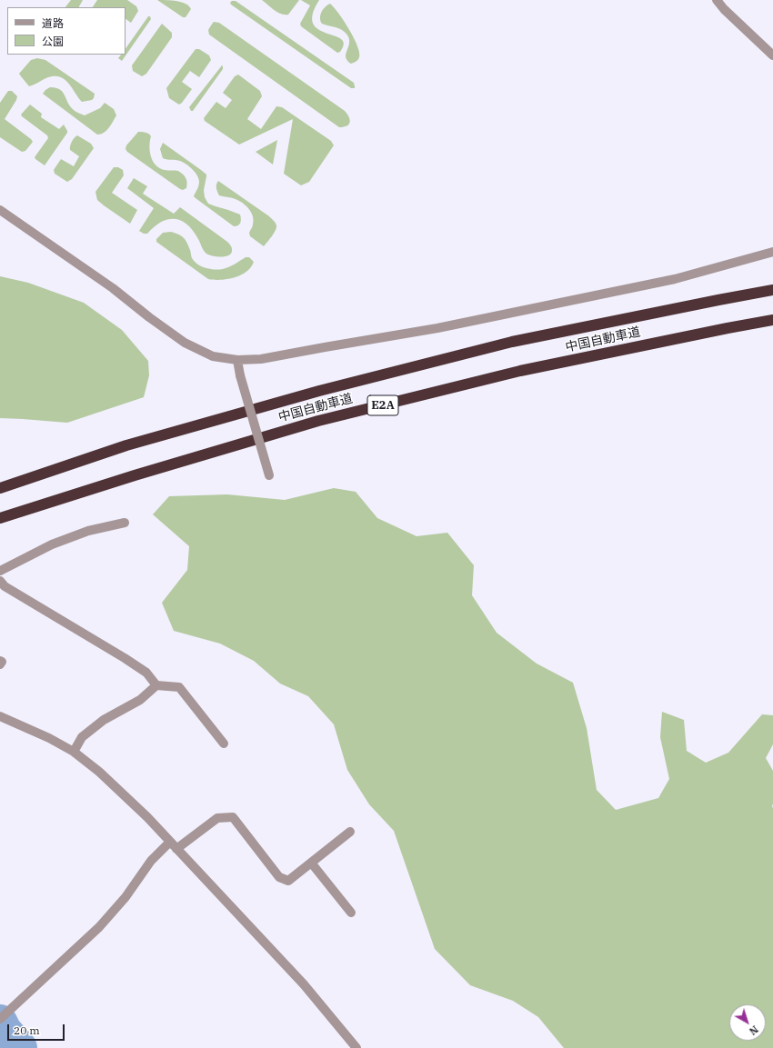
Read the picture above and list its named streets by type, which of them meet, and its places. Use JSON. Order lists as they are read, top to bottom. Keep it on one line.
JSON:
{"streets":{"highway":["中国自動車道","E2A"]},"legend":["道路","公園"],"scale_bar":"20 m","north":"bottom right"}
